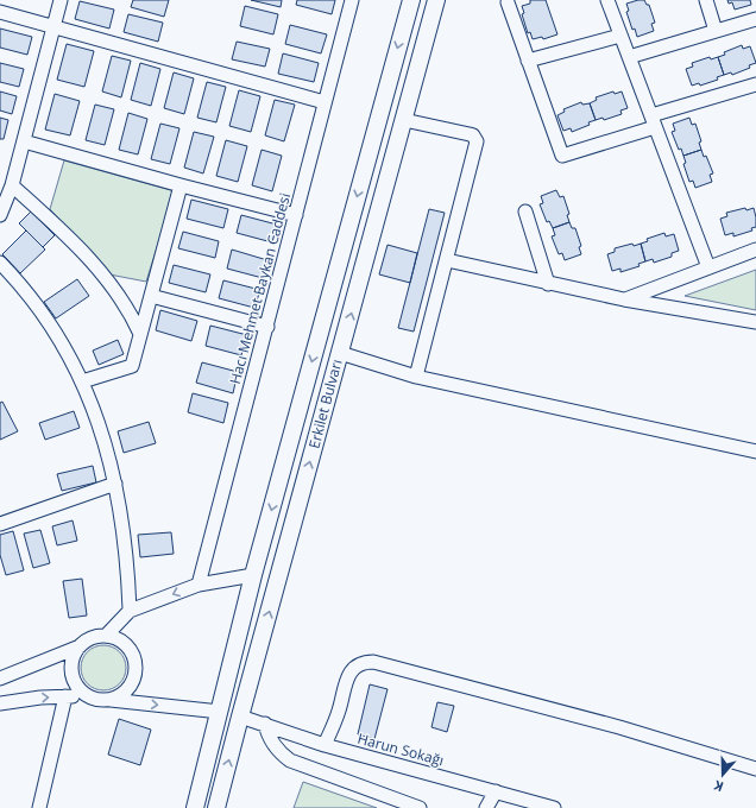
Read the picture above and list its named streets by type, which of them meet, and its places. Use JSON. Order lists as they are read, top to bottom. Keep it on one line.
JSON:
{"streets":{"main road":["Erkilet Bulvarı"],"street":["Hacı Mehmet Baykan Caddesi","Harun Sokağı"]},"crossings":[["Erkilet Bulvarı","Harun Sokağı"]],"north":"bottom"}
